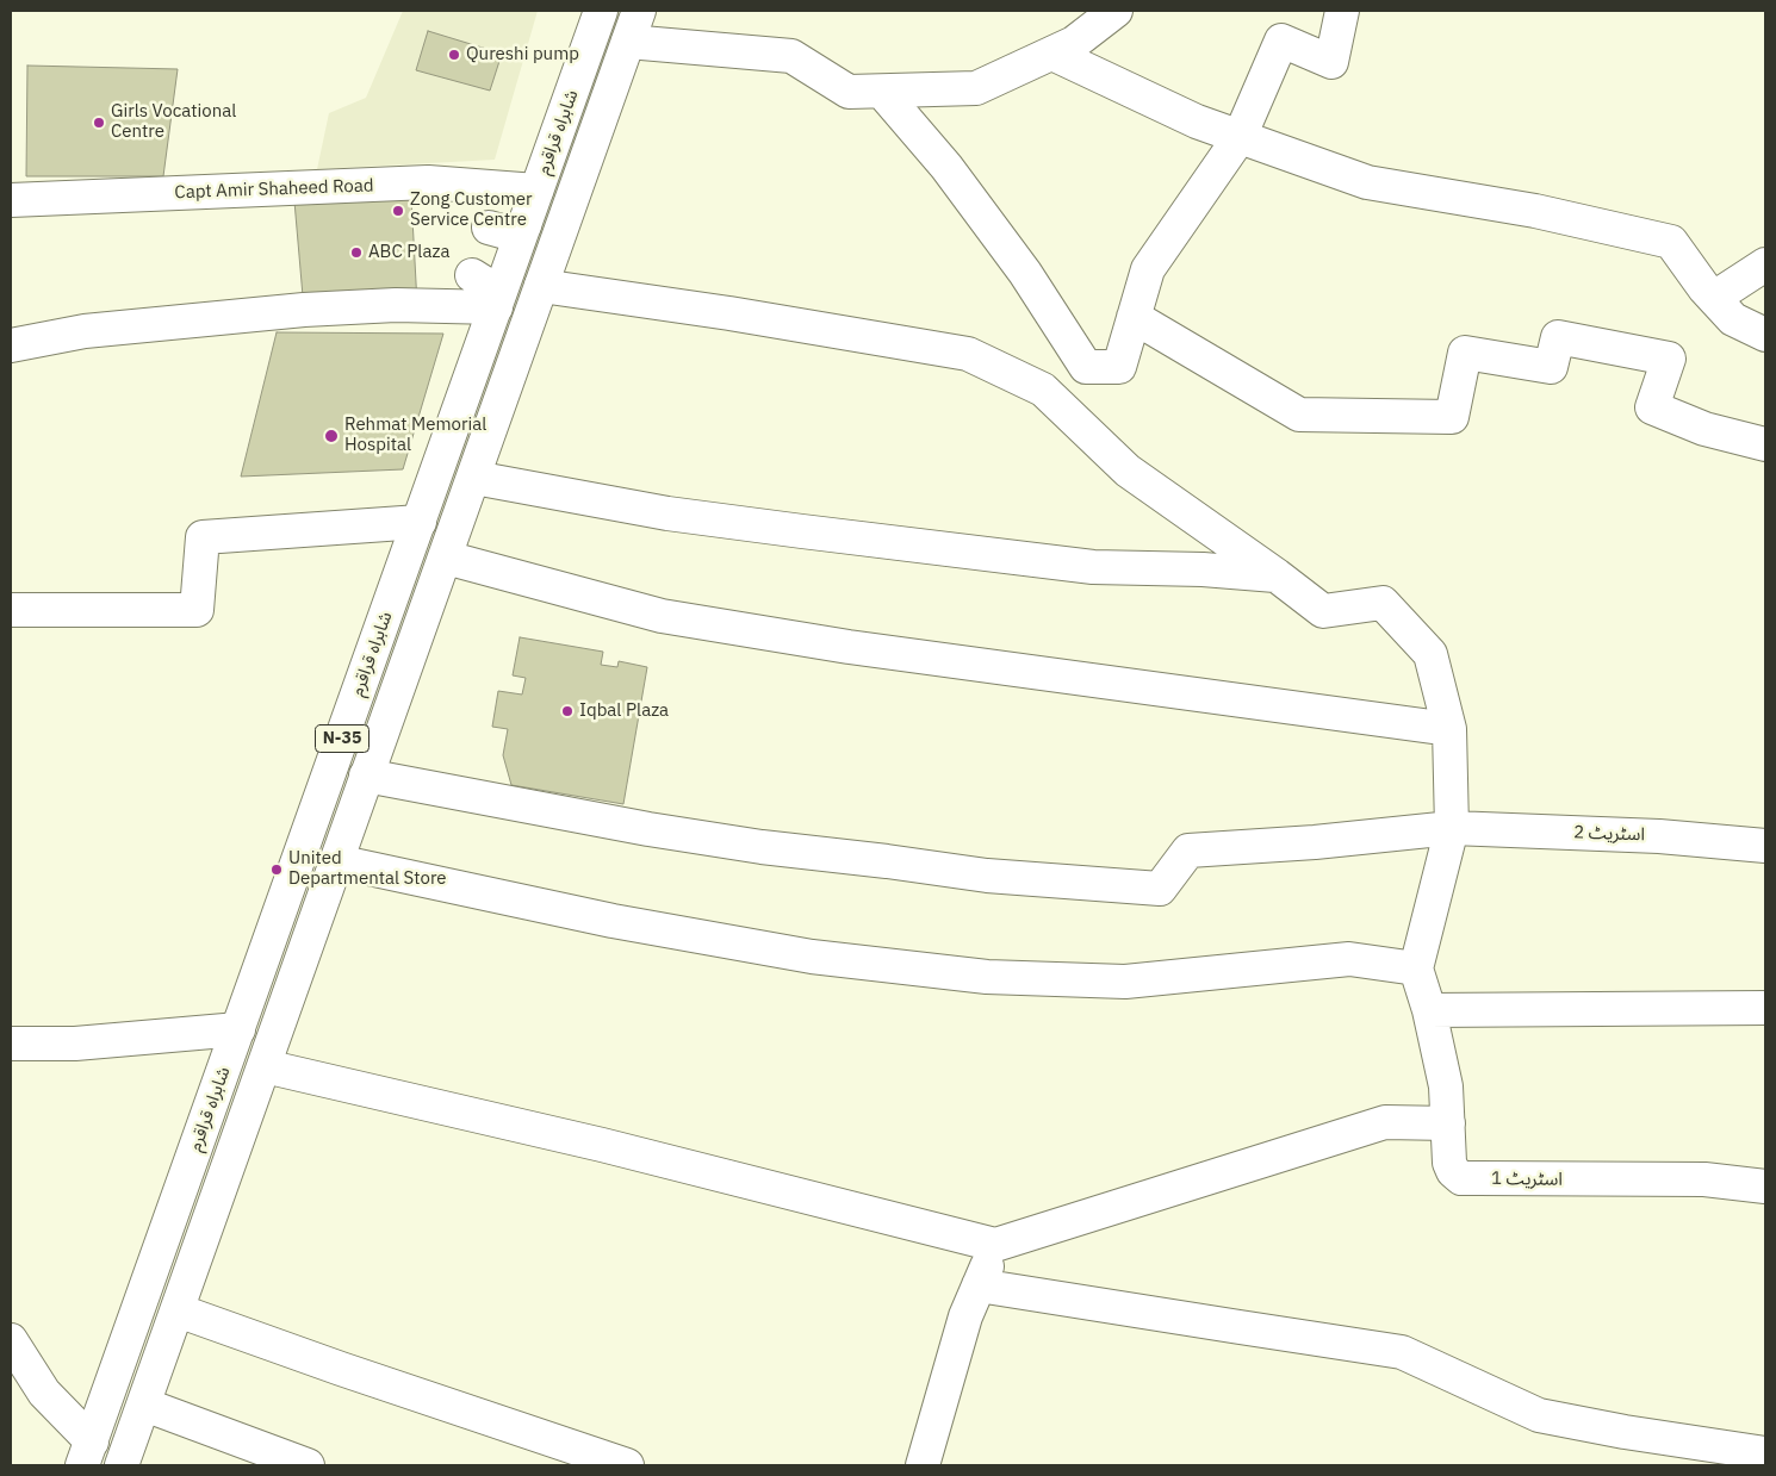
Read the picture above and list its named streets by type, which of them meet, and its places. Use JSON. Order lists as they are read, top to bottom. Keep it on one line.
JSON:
{"streets":{"main road":["شاہراہ قراقرم","Capt Amir Shaheed Road","N-35","اسٹریٹ 2","اسٹریٹ 1"]},"crossings":[["شاہراہ قراقرم","Capt Amir Shaheed Road"],["شاہراہ قراقرم","اسٹریٹ 2"]],"places":["Qureshi pump","Girls Vocational Centre","Zong Customer Service Centre","ABC Plaza","Rehmat Memorial Hospital","Iqbal Plaza","United Departmental Store"]}
